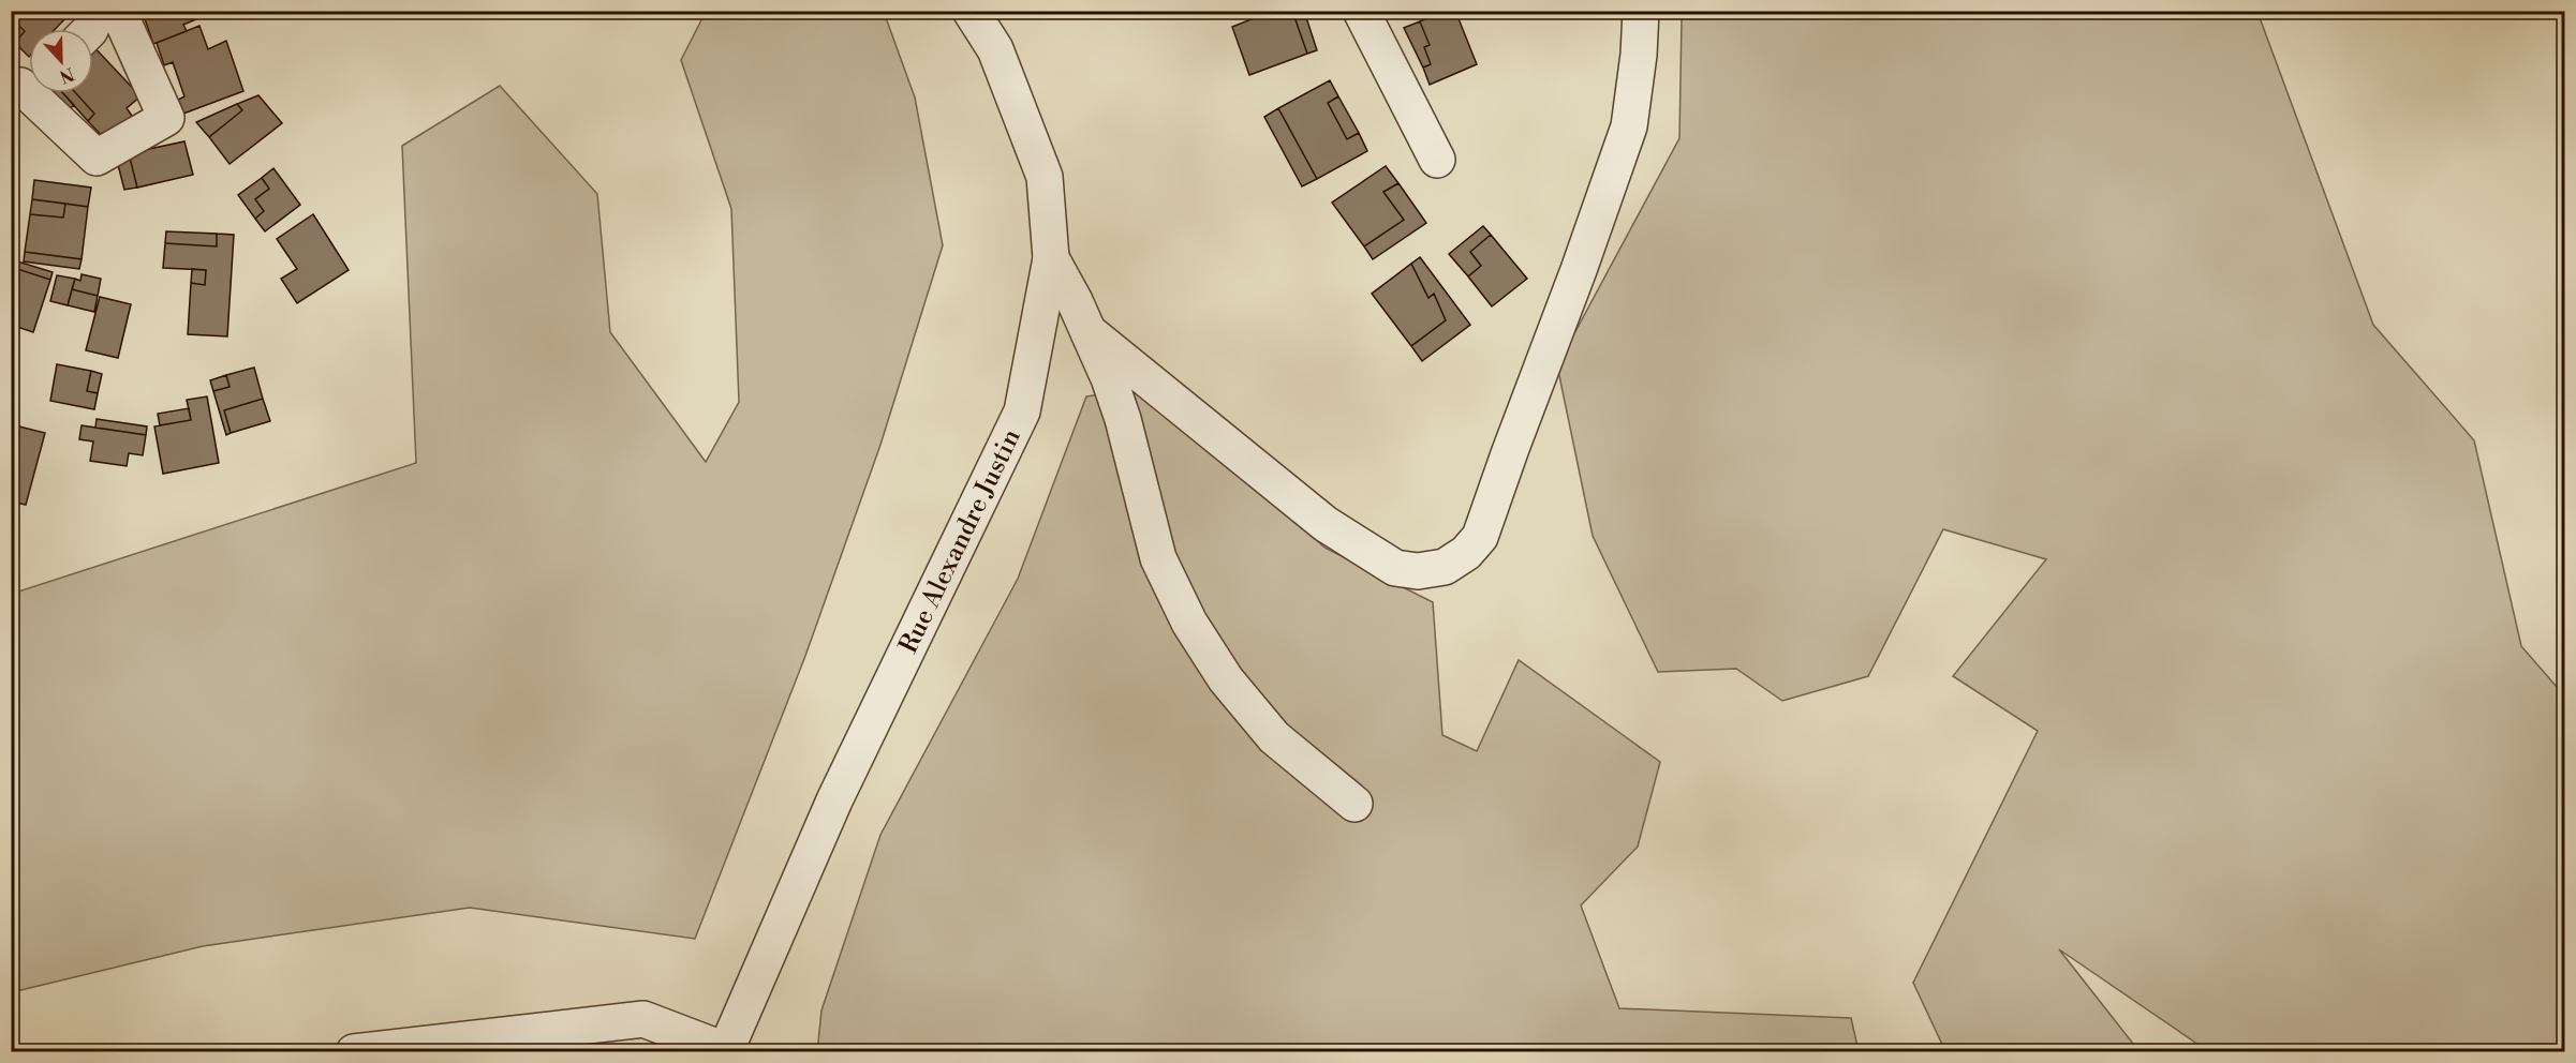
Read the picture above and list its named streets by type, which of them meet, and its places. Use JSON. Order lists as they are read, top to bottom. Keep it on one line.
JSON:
{"streets":{"street":["Rue Alexandre Justin"]},"north":"bottom"}
